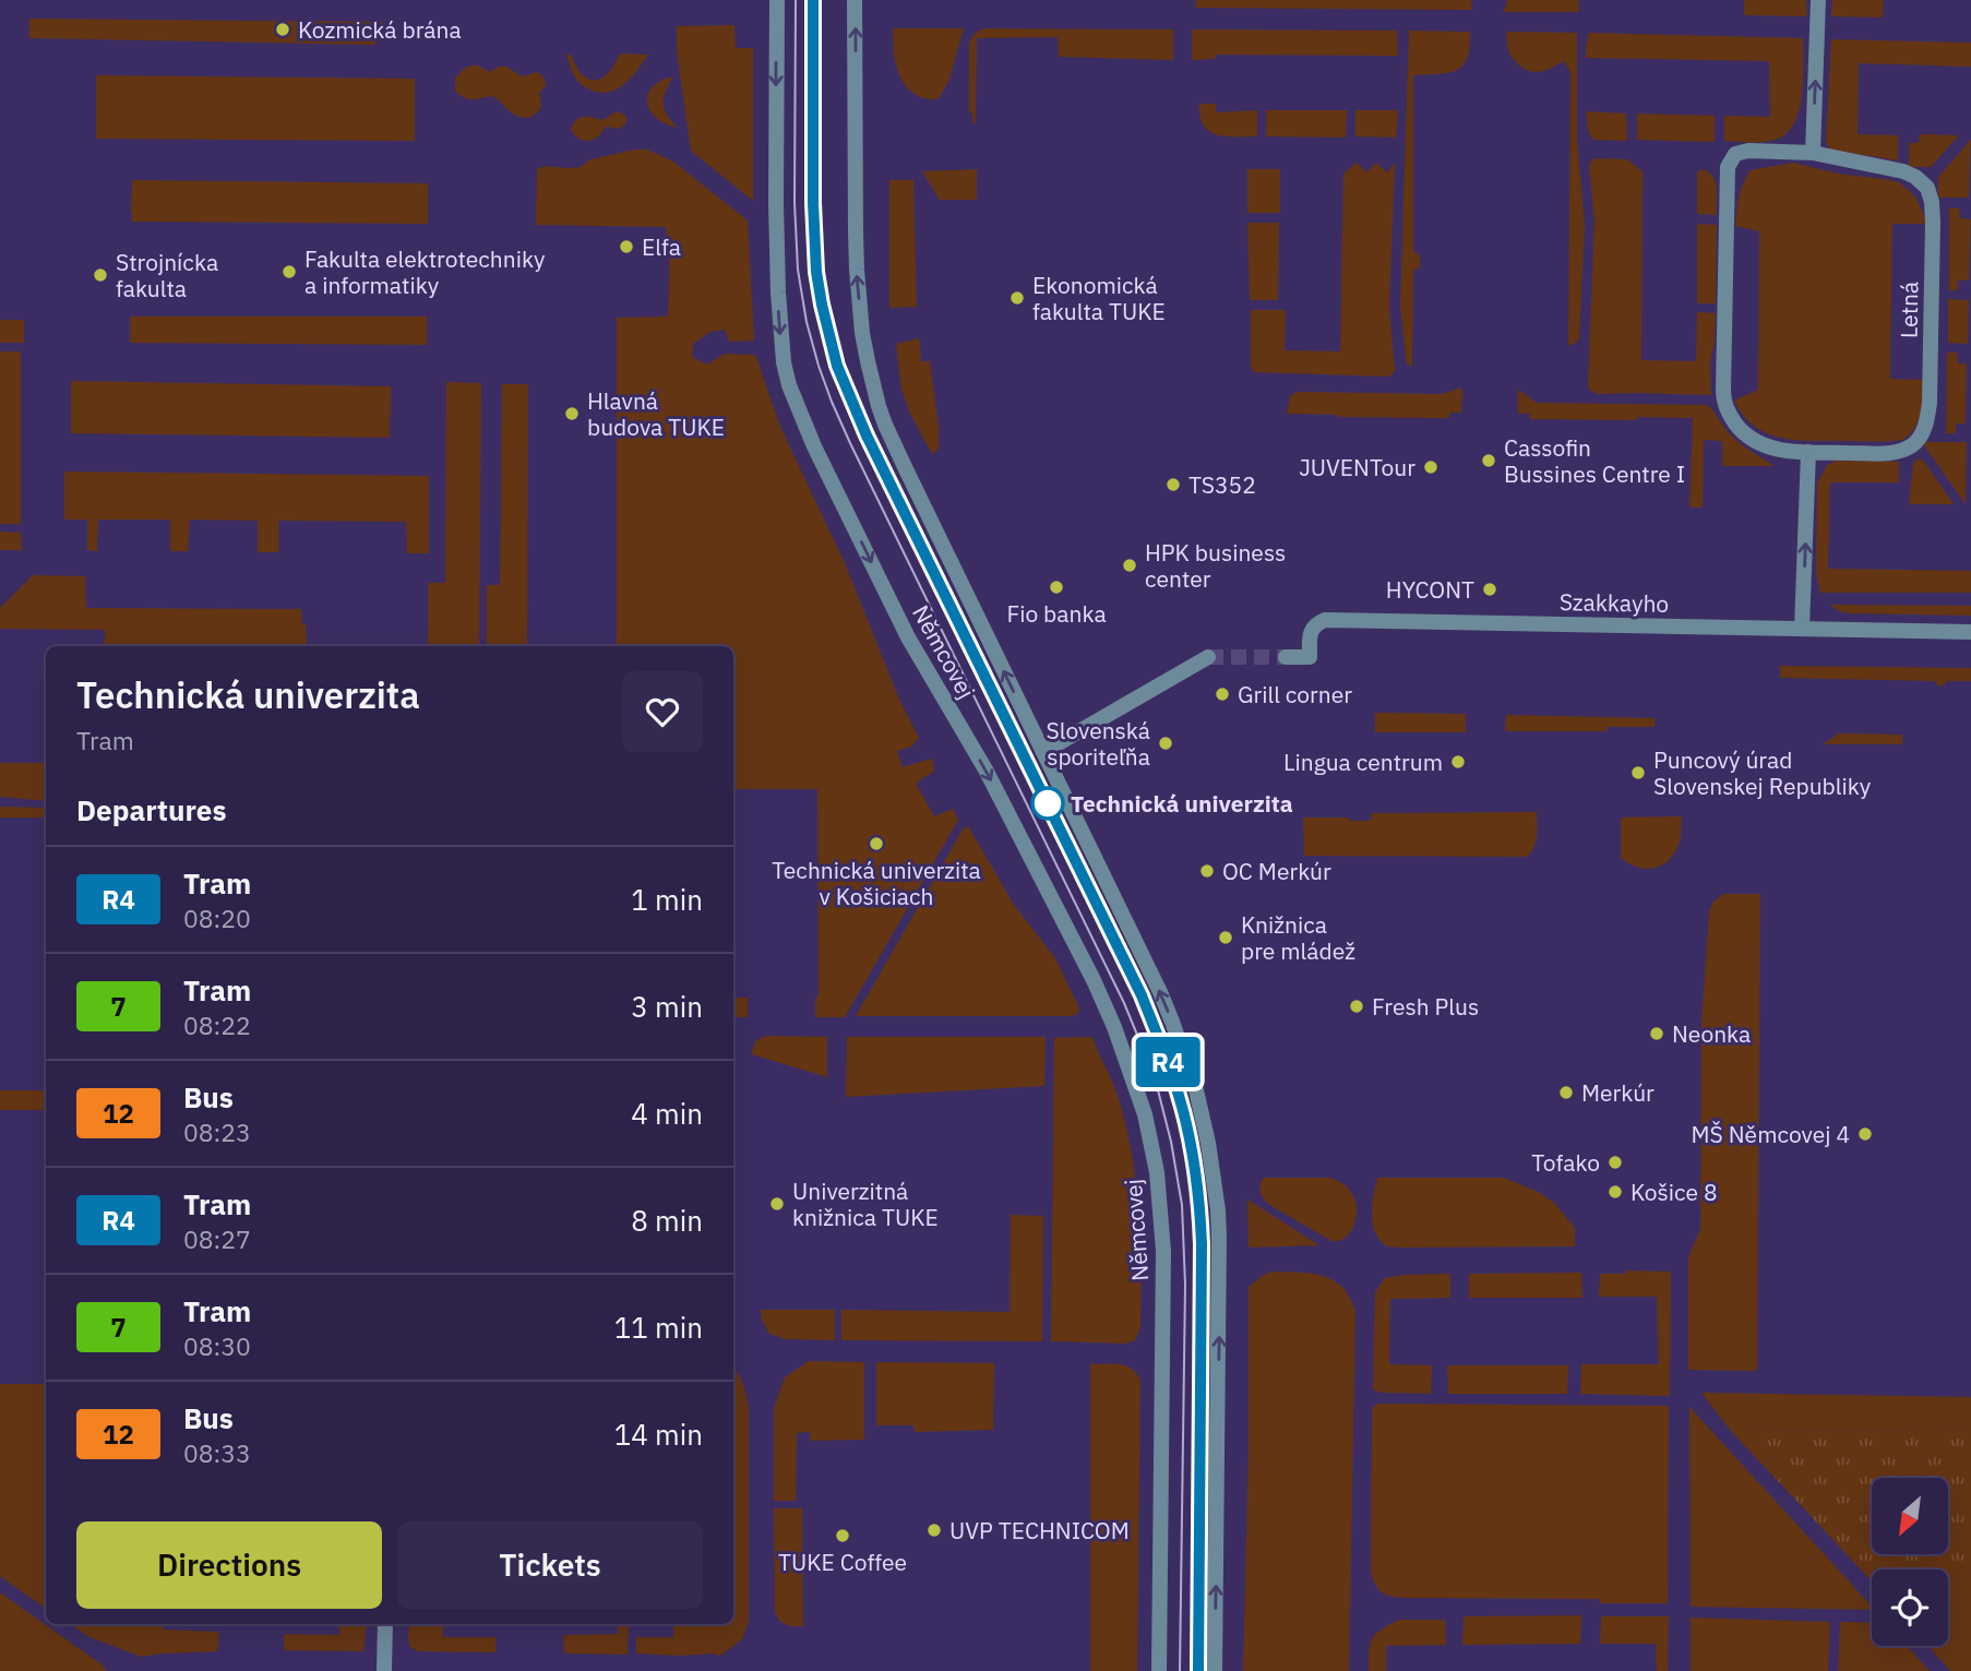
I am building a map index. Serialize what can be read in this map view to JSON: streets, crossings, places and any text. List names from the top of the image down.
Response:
{
  "streets": {
    "street": ["Letná", "Szakkayho", "Němcovej"]
  },
  "places": [
    "Kozmická brána",
    "Elfa",
    "Fakulta elektrotechniky a informatiky",
    "Strojnícka fakulta",
    "Ekonomická fakulta TUKE",
    "Hlavná budova TUKE",
    "Cassofin Bussines Centre I",
    "JUVENTour",
    "TS352",
    "HPK business center",
    "Fio banka",
    "HYCONT",
    "Grill corner",
    "Slovenská sporiteľňa",
    "Lingua centrum",
    "Puncový úrad Slovenskej Republiky",
    "Technická univerzita",
    "Technická univerzita v Košiciach",
    "OC Merkúr",
    "Knižnica pre mládež",
    "Fresh Plus",
    "Neonka",
    "Merkúr",
    "MŠ Němcovej 4",
    "Tofako",
    "Košice 8",
    "Univerzitná knižnica TUKE",
    "UVP TECHNICOM",
    "TUKE Coffee"
  ],
  "lines": ["tram line R4"],
  "north": "bottom left",
  "page": {
    "on_map": "R4",
    "heading": [
      ["Technická univerzita", "Tram"],
      "Departures"
    ],
    "list": [
      {
        "mark": "R4",
        "name": "Tram",
        "note": "08:20",
        "value": "1 min"
      },
      {
        "mark": "7",
        "name": "Tram",
        "note": "08:22",
        "value": "3 min"
      },
      {
        "mark": "12",
        "name": "Bus",
        "note": "08:23",
        "value": "4 min"
      },
      {
        "mark": "R4",
        "name": "Tram",
        "note": "08:27",
        "value": "8 min"
      },
      {
        "mark": "7",
        "name": "Tram",
        "note": "08:30",
        "value": "11 min"
      },
      {
        "mark": "12",
        "name": "Bus",
        "note": "08:33",
        "value": "14 min"
      }
    ],
    "buttons": ["Directions", "Tickets"]
  }
}
